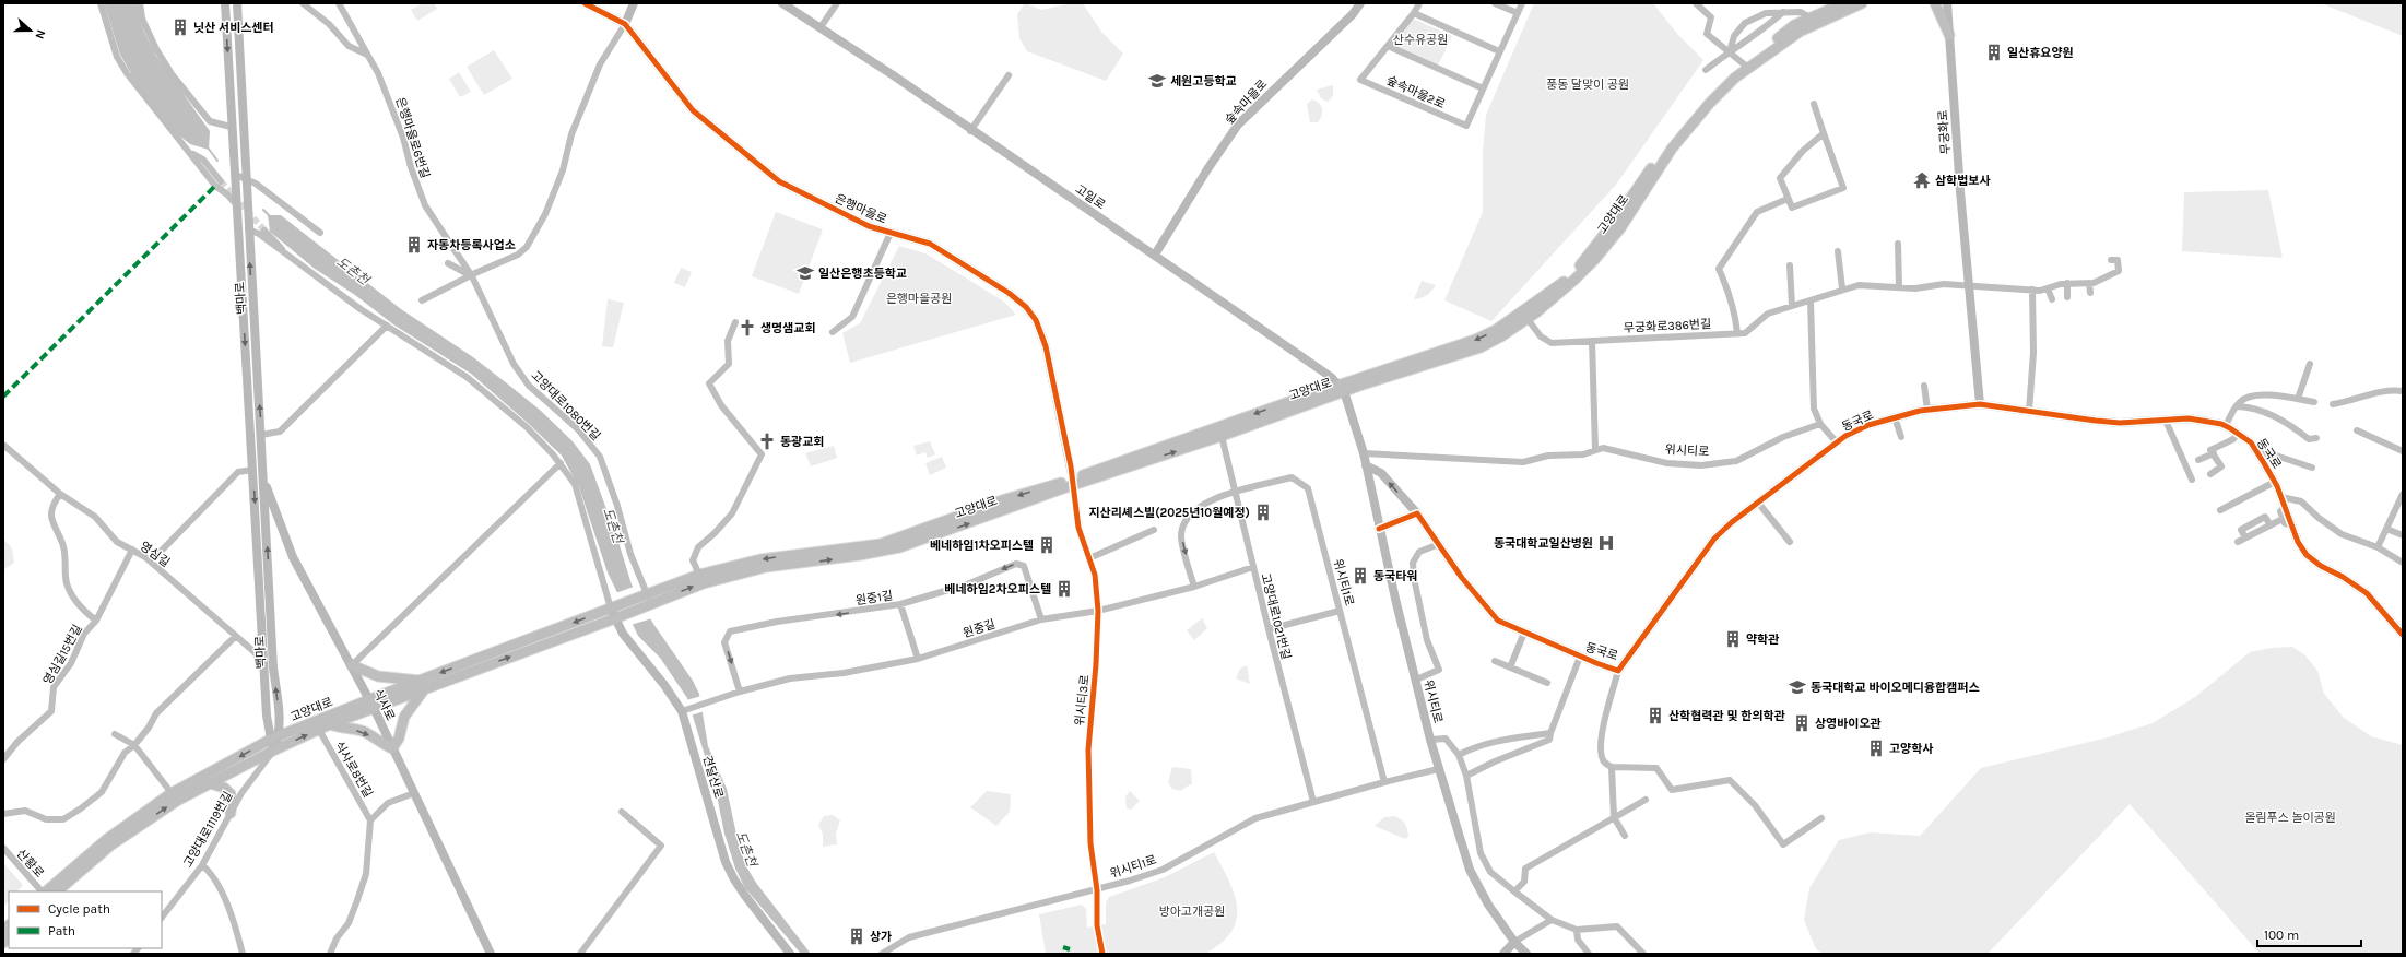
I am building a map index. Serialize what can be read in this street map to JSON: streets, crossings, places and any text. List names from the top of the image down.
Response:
{
  "streets": {
    "main road": [
      "숲속마을로",
      "무궁화로",
      "고일로",
      "은행마을로",
      "고양대로",
      "백마로",
      "동국로",
      "위시티로",
      "식사로",
      "견달산로"
    ],
    "street": [
      "숲속마을2로",
      "은행마을로6번길",
      "무궁화로386번길",
      "고양대로1080번길",
      "영심길",
      "위시티1로",
      "원중1길",
      "고양대로1021번길",
      "원중길",
      "영심길15번길",
      "위시티3로",
      "식사로8번길",
      "고양대로1119번길",
      "산황로"
    ]
  },
  "crossings": [
    ["숲속마을로", "고일로"],
    ["무궁화로", "무궁화로386번길"],
    ["무궁화로", "동국로"],
    ["은행마을로6번길", "고양대로1080번길"],
    ["고일로", "고양대로"],
    ["고일로", "위시티로"],
    ["은행마을로", "고양대로"],
    ["은행마을로", "위시티3로"],
    ["고양대로", "백마로"],
    ["고양대로", "무궁화로386번길"],
    ["고양대로", "고양대로1080번길"],
    ["고양대로", "위시티로"],
    ["고양대로", "고양대로1021번길"],
    ["고양대로", "위시티3로"],
    ["고양대로", "식사로"],
    ["고양대로", "식사로8번길"],
    ["고양대로", "견달산로"],
    ["고양대로", "고양대로1119번길"],
    ["백마로", "영심길"],
    ["백마로", "식사로"],
    ["백마로", "고양대로1119번길"],
    ["동국로", "위시티로"],
    ["위시티로", "위시티1로"],
    ["영심길", "영심길15번길"],
    ["위시티1로", "고양대로1021번길"],
    ["위시티1로", "원중길"],
    ["위시티1로", "위시티3로"],
    ["원중1길", "원중길"],
    ["고양대로1021번길", "원중길"],
    ["원중길", "위시티3로"],
    ["원중길", "견달산로"],
    ["식사로", "식사로8번길"]
  ],
  "water": ["도촌천"],
  "parks": [
    "산수유공원",
    "풍동 달맞이 공원",
    "은행마을공원",
    "올림푸스 놀이공원",
    "방아고개공원"
  ],
  "places": {
    "building": [
      "닛산 서비스센터",
      "일산휴요양원",
      "자동차등록사업소",
      "지산리셰스빌(2025년10월예정)",
      "베네하임1차오피스텔",
      "동국타워",
      "베네하임2차오피스텔",
      "약학관",
      "산학협력관 및 한의학관",
      "상영바이오관",
      "고양학사",
      "상가"
    ],
    "school or university": ["세원고등학교", "일산은행초등학교", "동국대학교 바이오메디융합캠퍼스"],
    "temple": ["삼학법보사"],
    "church": ["생명샘교회", "동광교회"],
    "hospital": ["동국대학교일산병원"]
  },
  "legend": ["Cycle path", "Path"],
  "scale_bar": "100 m",
  "north": "right"
}
